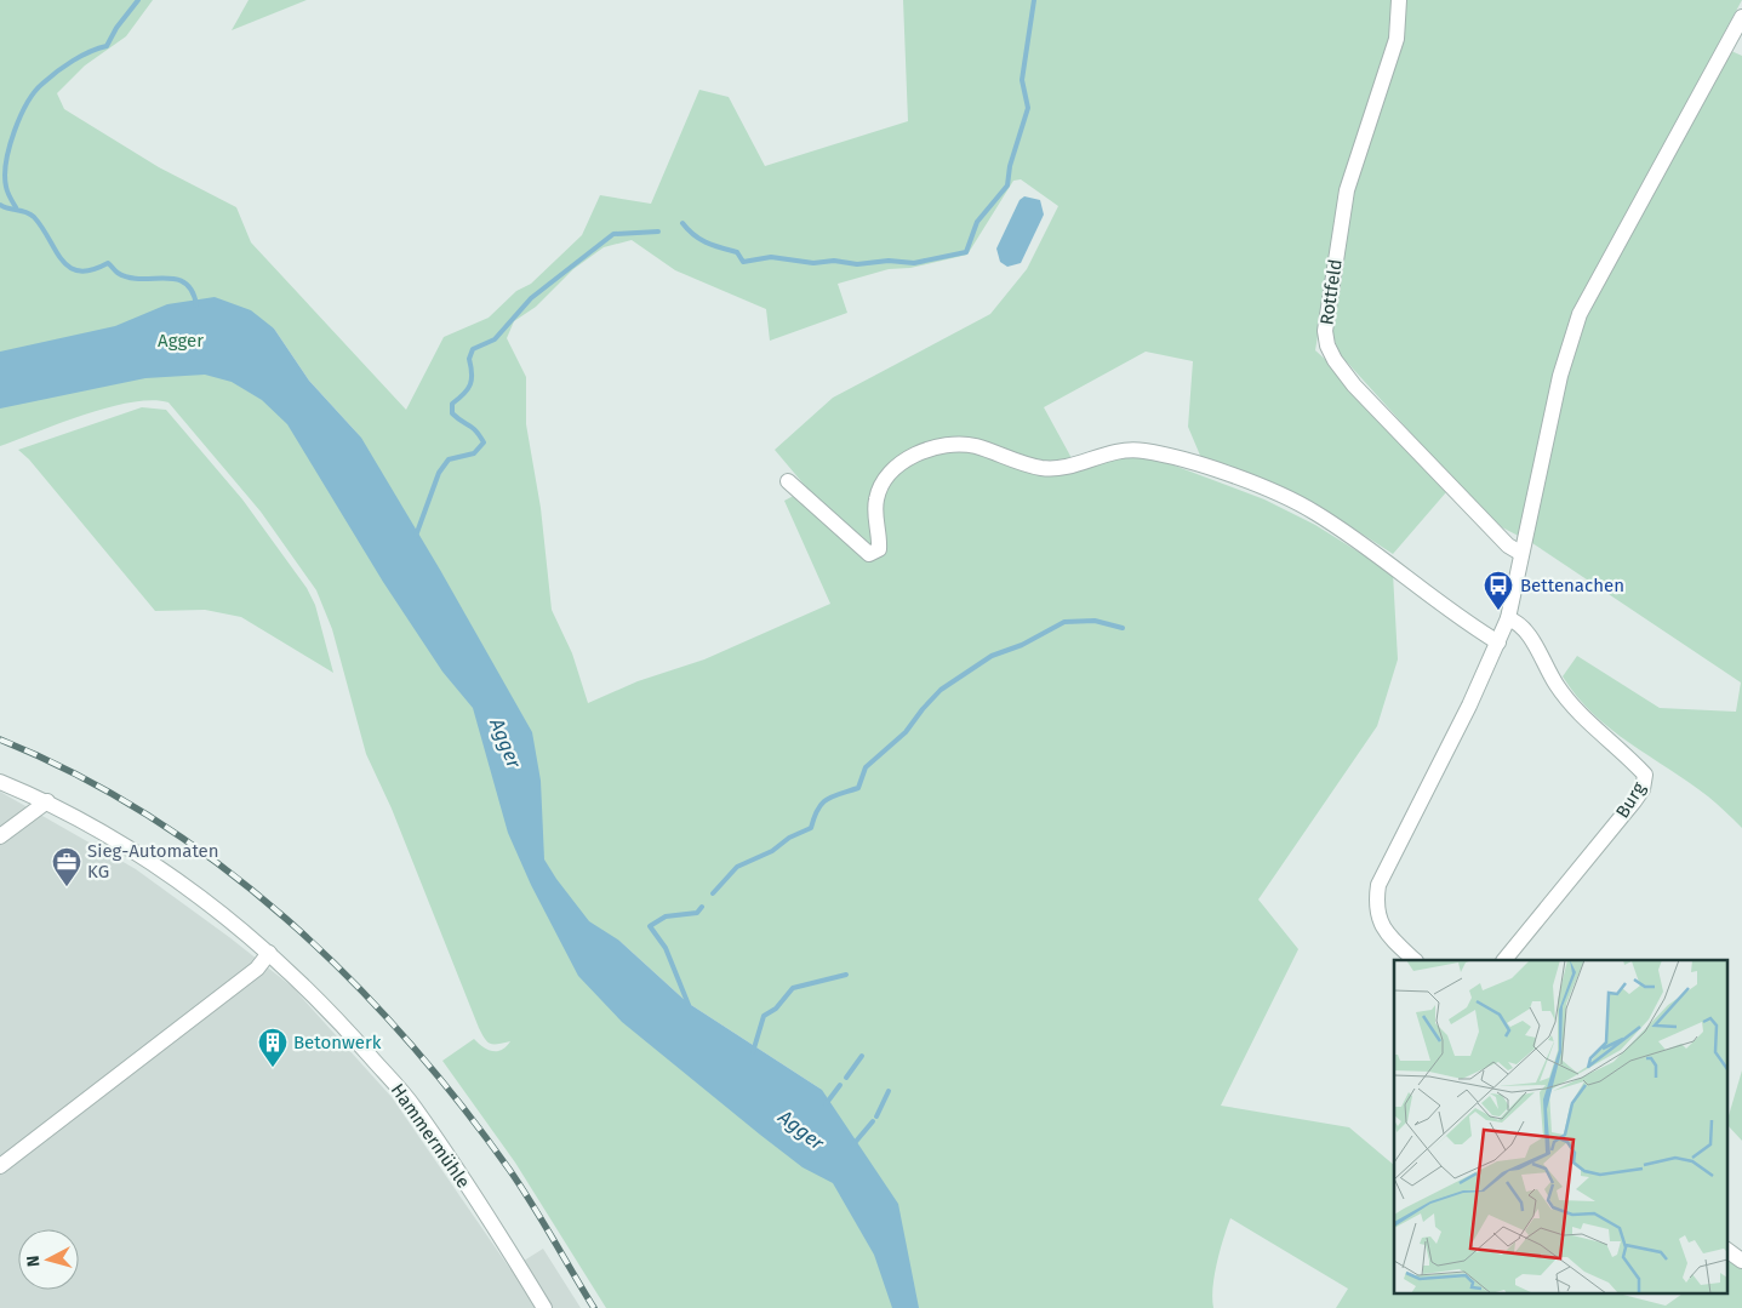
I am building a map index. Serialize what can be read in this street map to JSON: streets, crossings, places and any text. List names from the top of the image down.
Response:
{
  "streets": {
    "street": ["Rottfeld", "Burg", "Hammermühle"]
  },
  "water": ["Agger"],
  "parks": ["Agger"],
  "places": {
    "bus stop": ["Bettenachen"],
    "office": ["Sieg-Automaten KG"],
    "building": ["Betonwerk"]
  },
  "north": "left"
}
